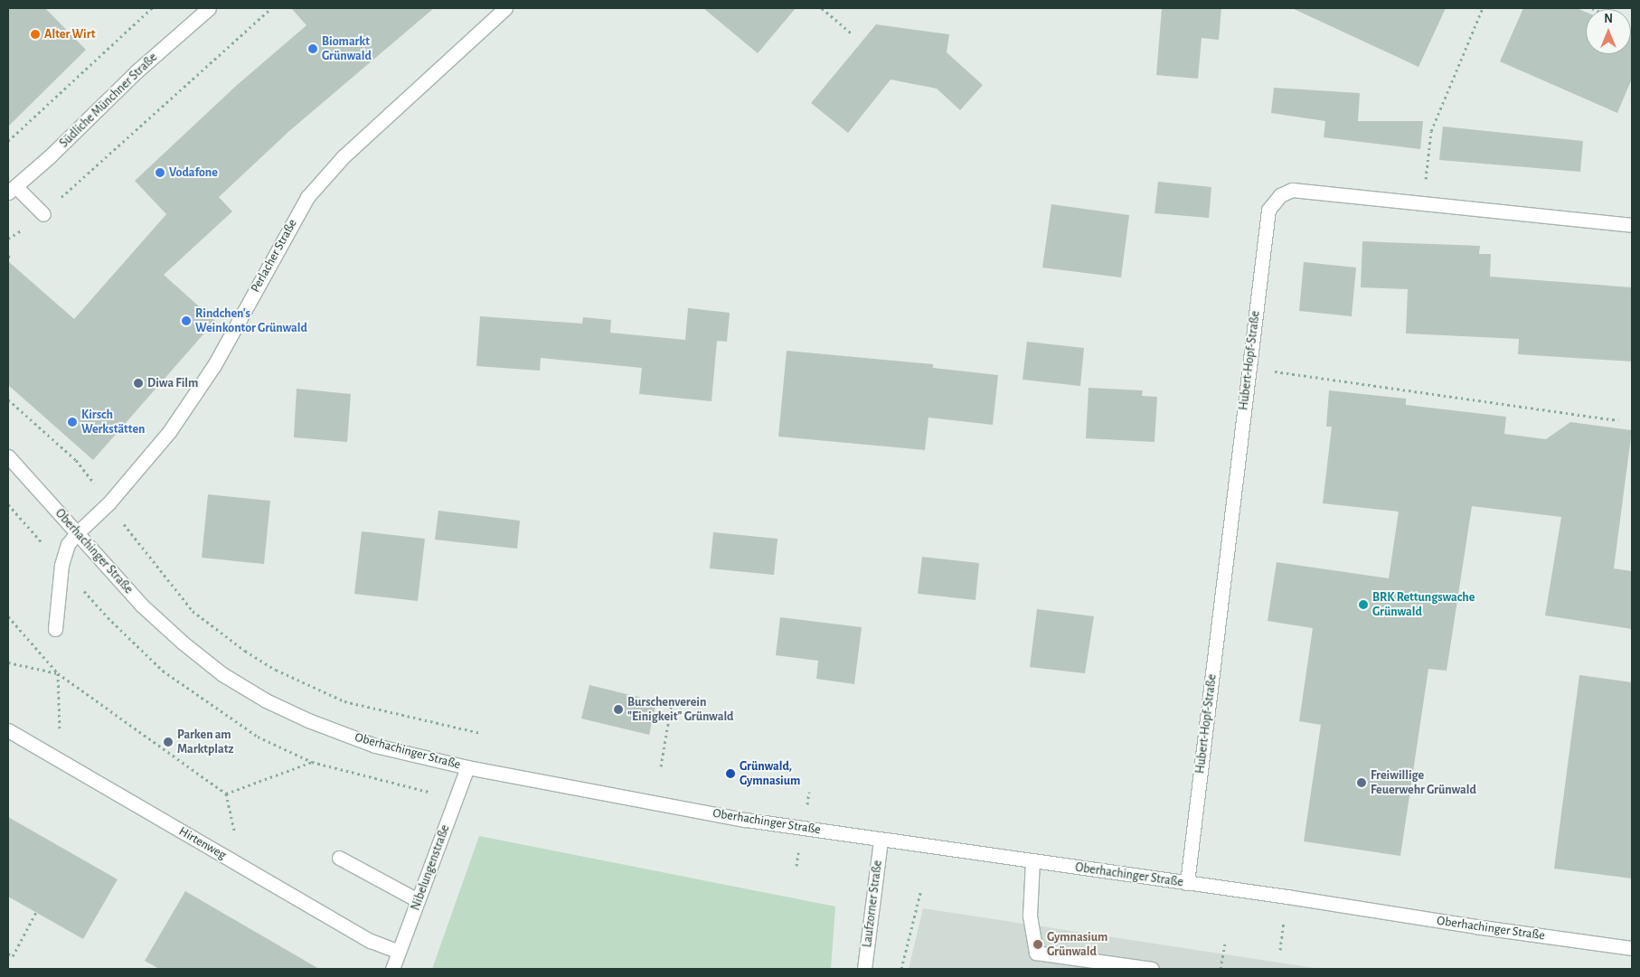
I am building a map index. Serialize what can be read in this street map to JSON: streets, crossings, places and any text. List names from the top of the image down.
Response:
{
  "streets": {
    "street": [
      "Südliche Münchner Straße",
      "Perlacher Straße",
      "Hubert-Hopf-Straße",
      "Oberhachinger Straße",
      "Hirtenweg",
      "Nibelungenstraße",
      "Laufzorner Straße"
    ]
  },
  "crossings": [
    ["Perlacher Straße", "Oberhachinger Straße"],
    ["Hubert-Hopf-Straße", "Oberhachinger Straße"],
    ["Oberhachinger Straße", "Nibelungenstraße"],
    ["Oberhachinger Straße", "Laufzorner Straße"],
    ["Hirtenweg", "Nibelungenstraße"]
  ],
  "places": [
    "Alter Wirt",
    "Biomarkt Grünwald",
    "Vodafone",
    "Rindchen's Weinkontor Grünwald",
    "Diwa Film",
    "Kirsch Werkstätten",
    "BRK Rettungswache Grünwald",
    "Burschenverein \"Einigkeit\" Grünwald",
    "Parken am Marktplatz",
    "Grünwald, Gymnasium",
    "Freiwillige Feuerwehr Grünwald",
    "Gymnasium Grünwald"
  ],
  "north": "top"
}
